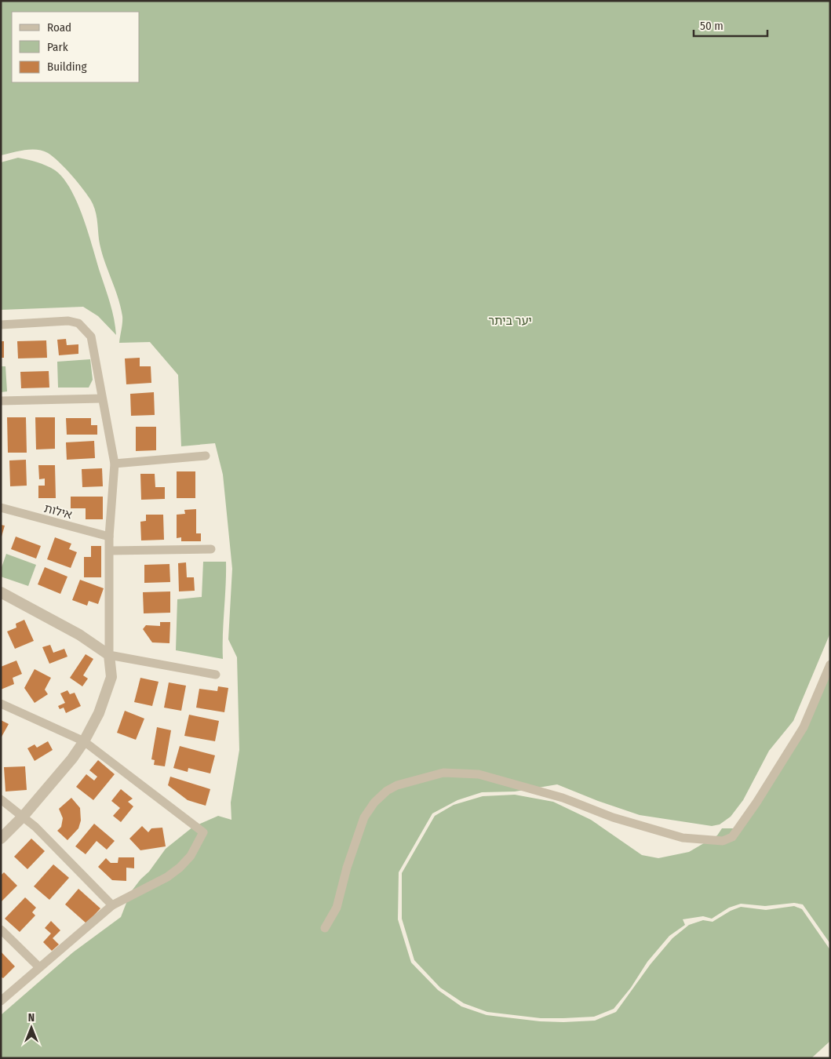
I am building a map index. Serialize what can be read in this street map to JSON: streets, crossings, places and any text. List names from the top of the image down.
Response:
{
  "streets": {
    "street": ["אילות"]
  },
  "parks": ["יער ביתר"],
  "legend": ["Road", "Park", "Building"],
  "scale_bar": "50 m",
  "north": "top"
}
